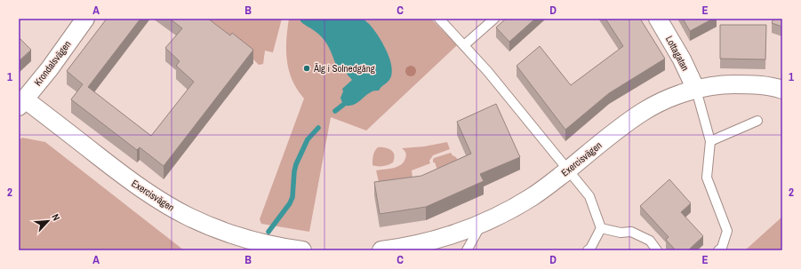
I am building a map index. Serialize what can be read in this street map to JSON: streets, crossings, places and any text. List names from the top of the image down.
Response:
{
  "streets": {
    "street": ["Lottagatan", "Krondalsvägen", "Exercisvägen"]
  },
  "crossings": [
    ["Lottagatan", "Exercisvägen"],
    ["Krondalsvägen", "Exercisvägen"]
  ],
  "places": ["Älg i Solnedgång"],
  "north": "top right",
  "grid": {
    "columns": [
      "A",
      "B",
      "C",
      "D",
      "E"
    ],
    "rows": ["1", "2"]
  }
}
